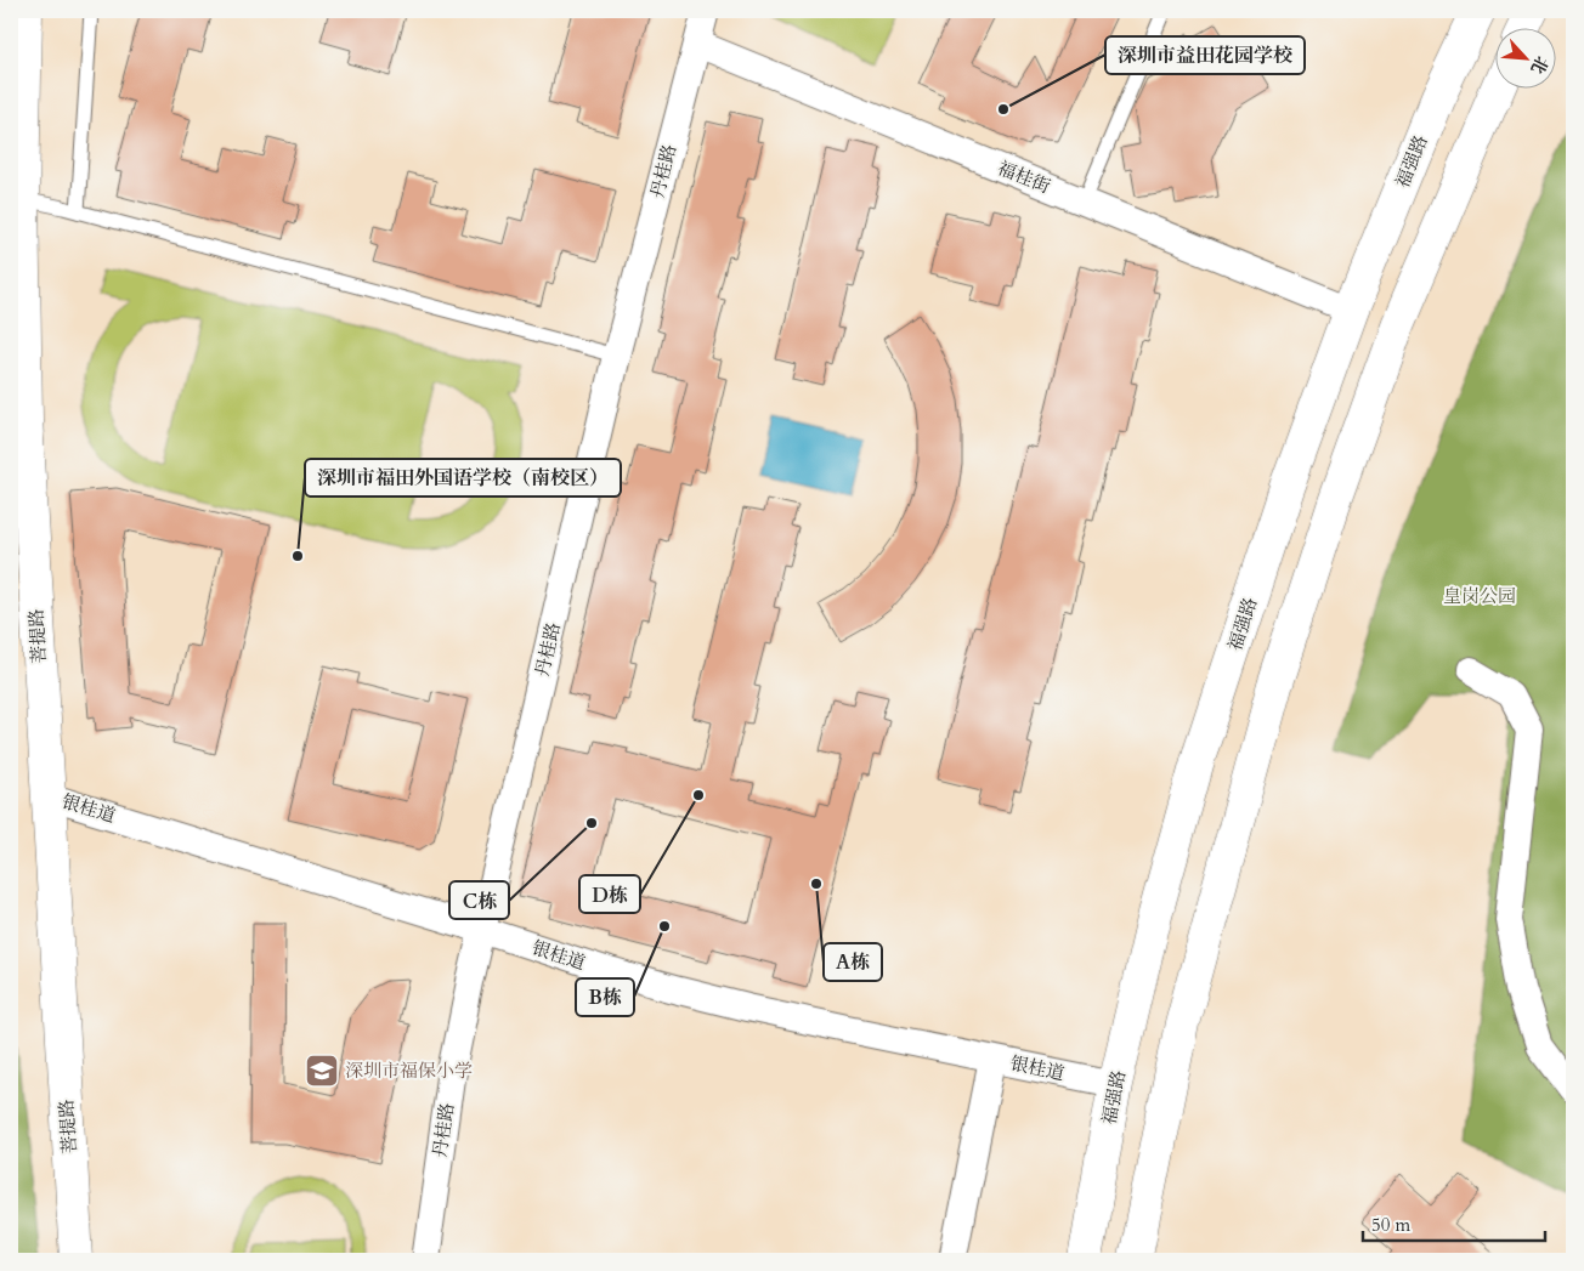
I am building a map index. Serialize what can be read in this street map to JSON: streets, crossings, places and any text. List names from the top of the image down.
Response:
{
  "streets": {
    "main road": ["福强路", "菩提路"],
    "street": ["丹桂路", "福桂街", "银桂道"]
  },
  "crossings": [
    ["福强路", "福桂街"],
    ["福强路", "银桂道"],
    ["丹桂路", "福桂街"],
    ["丹桂路", "银桂道"],
    ["菩提路", "银桂道"]
  ],
  "parks": ["皇岗公园"],
  "places": {
    "other": [
      "深圳市益田花园学校",
      "深圳市福田外国语学校（南校区）",
      "D栋",
      "C栋",
      "A栋",
      "B栋"
    ],
    "school or university": ["深圳市福保小学"]
  },
  "scale_bar": "50 m",
  "north": "bottom right"
}
